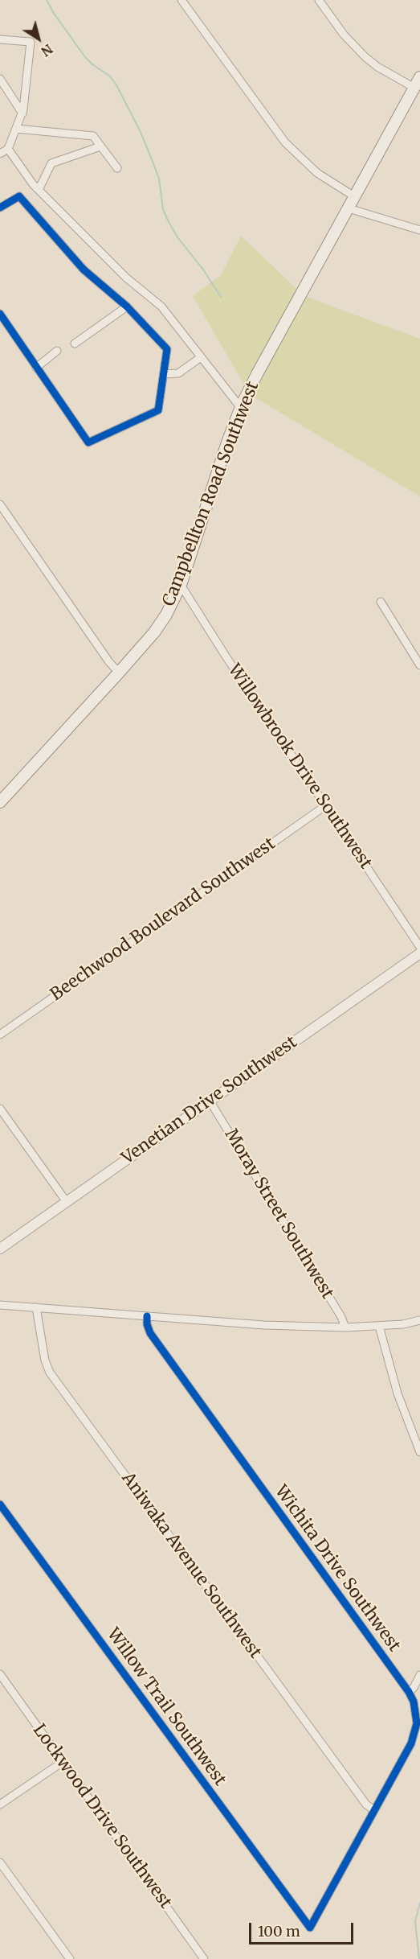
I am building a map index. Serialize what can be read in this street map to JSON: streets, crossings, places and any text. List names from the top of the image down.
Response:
{
  "streets": {
    "main road": ["Campbellton Road Southwest"],
    "street": [
      "Willowbrook Drive Southwest",
      "Beechwood Boulevard Southwest",
      "Venetian Drive Southwest",
      "Moray Street Southwest",
      "Aniwaka Avenue Southwest",
      "Wichita Drive Southwest",
      "Willow Trail Southwest",
      "Lockwood Drive Southwest"
    ]
  },
  "crossings": [
    ["Campbellton Road Southwest", "Willowbrook Drive Southwest"],
    ["Willowbrook Drive Southwest", "Beechwood Boulevard Southwest"],
    ["Venetian Drive Southwest", "Moray Street Southwest"],
    ["Aniwaka Avenue Southwest", "Wichita Drive Southwest"],
    ["Wichita Drive Southwest", "Willow Trail Southwest"]
  ],
  "scale_bar": "100 m",
  "north": "bottom right"
}
